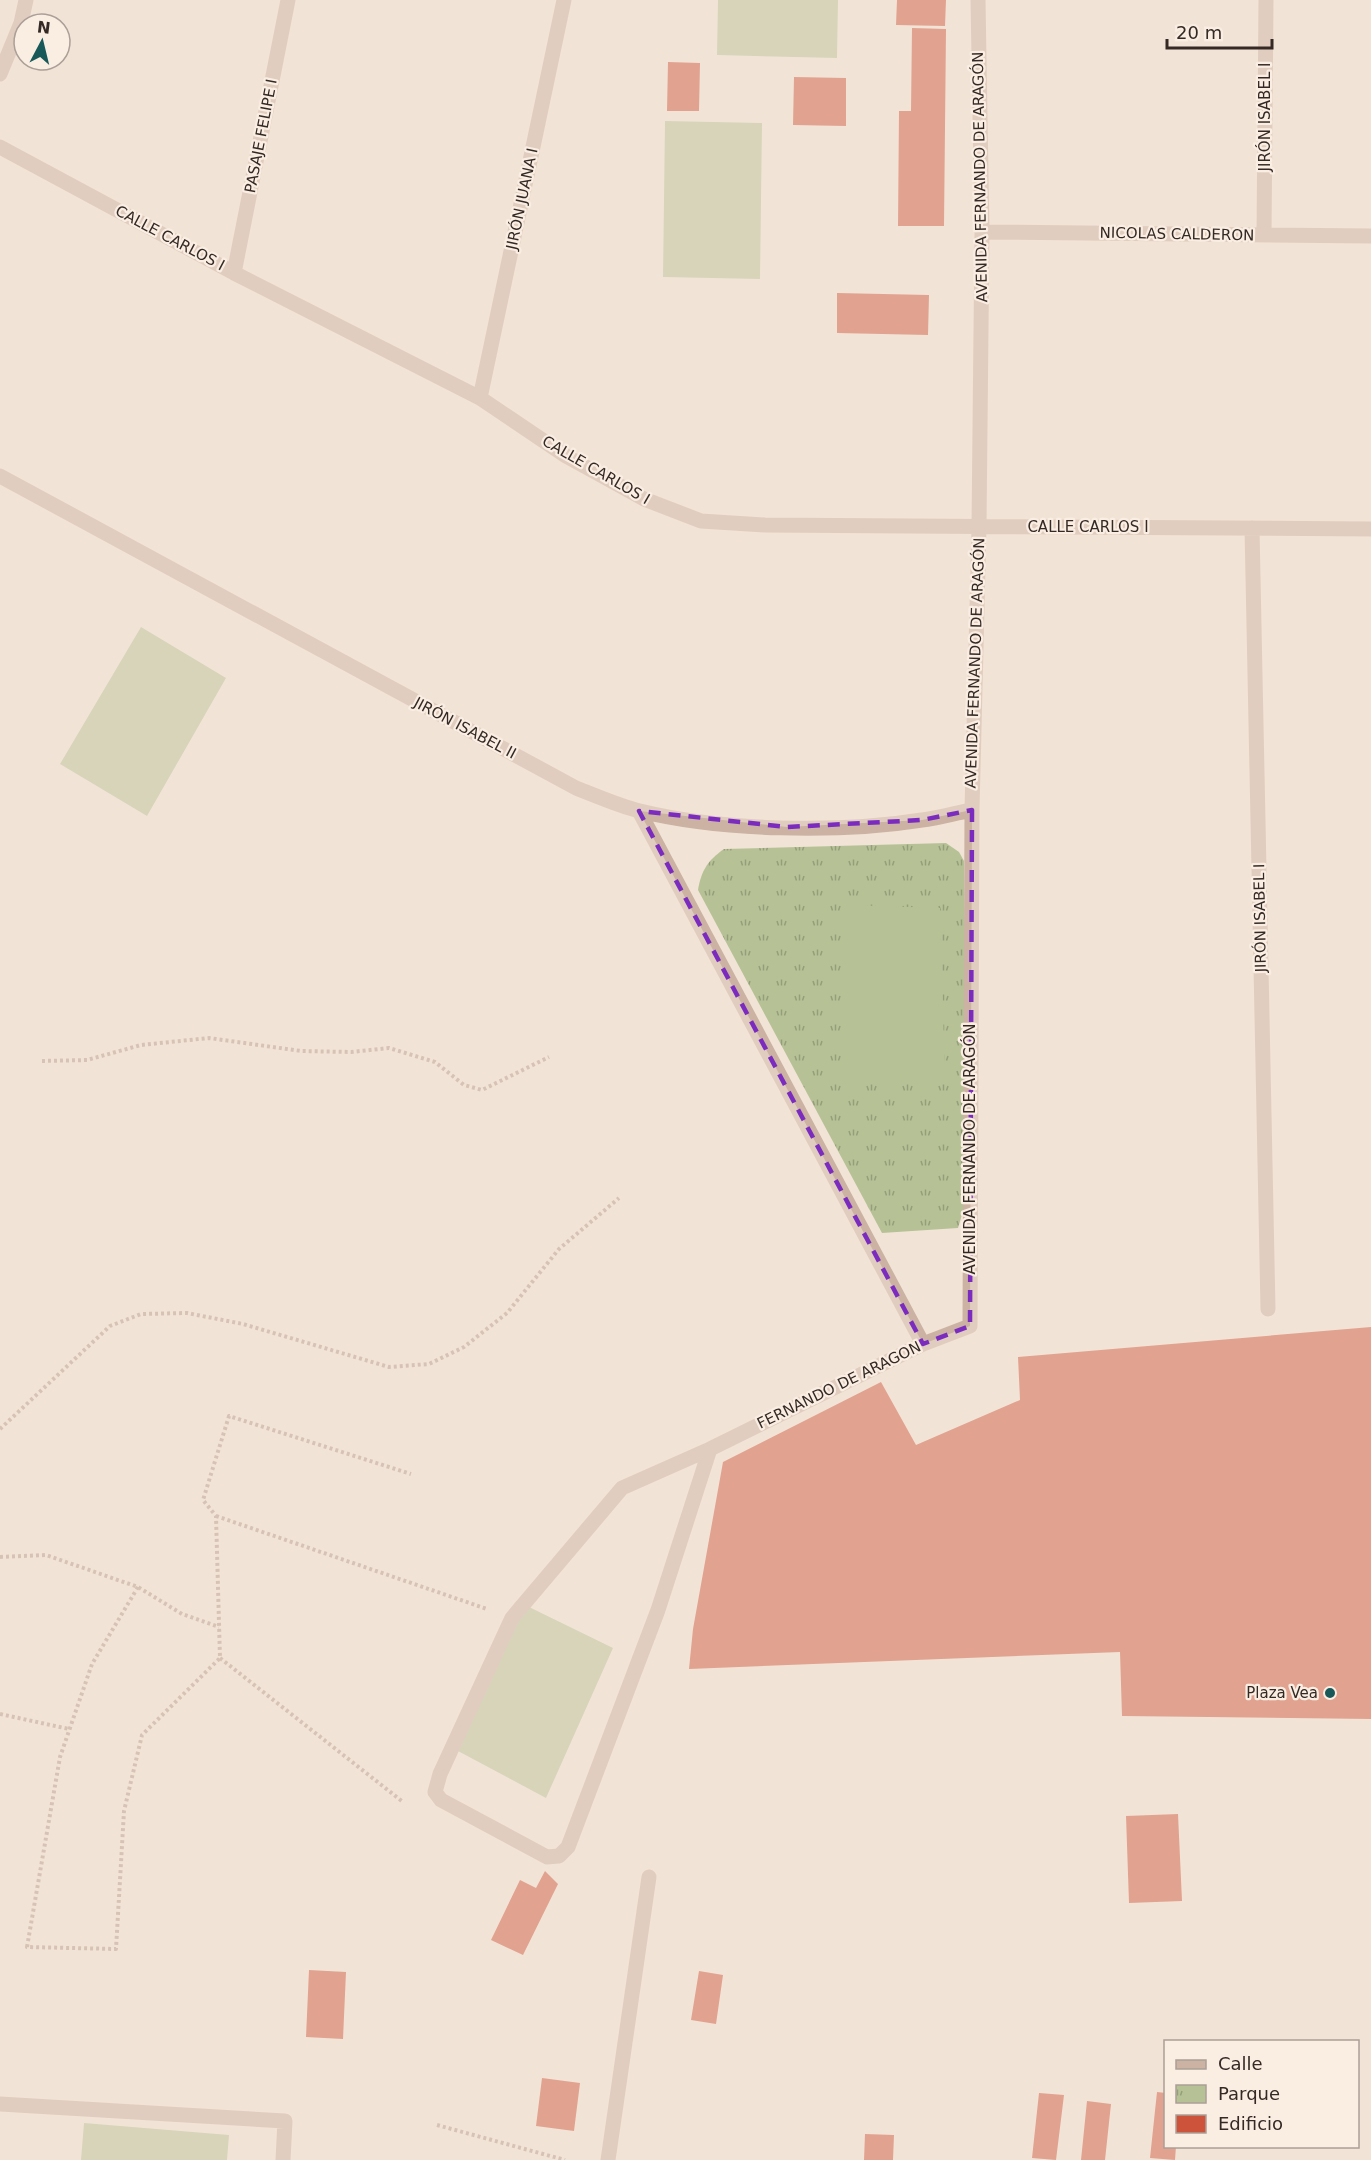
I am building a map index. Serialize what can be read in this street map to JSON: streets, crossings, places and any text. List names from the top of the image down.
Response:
{
  "streets": {
    "street": [
      "JIRÓN ISABEL I",
      "PASAJE FELIPE I",
      "AVENIDA FERNANDO DE ARAGÓN",
      "JIRÓN JUANA I",
      "NICOLAS CALDERON",
      "CALLE CARLOS I",
      "JIRÓN ISABEL II",
      "FERNANDO DE ARAGON"
    ]
  },
  "crossings": [
    ["JIRÓN ISABEL I", "NICOLAS CALDERON"],
    ["JIRÓN ISABEL I", "CALLE CARLOS I"],
    ["PASAJE FELIPE I", "CALLE CARLOS I"],
    ["AVENIDA FERNANDO DE ARAGÓN", "NICOLAS CALDERON"],
    ["AVENIDA FERNANDO DE ARAGÓN", "CALLE CARLOS I"],
    ["AVENIDA FERNANDO DE ARAGÓN", "JIRÓN ISABEL II"],
    ["AVENIDA FERNANDO DE ARAGÓN", "FERNANDO DE ARAGON"],
    ["JIRÓN JUANA I", "CALLE CARLOS I"]
  ],
  "places": ["Plaza Vea"],
  "legend": ["Calle", "Parque", "Edificio"],
  "scale_bar": "20 m",
  "north": "top"
}
